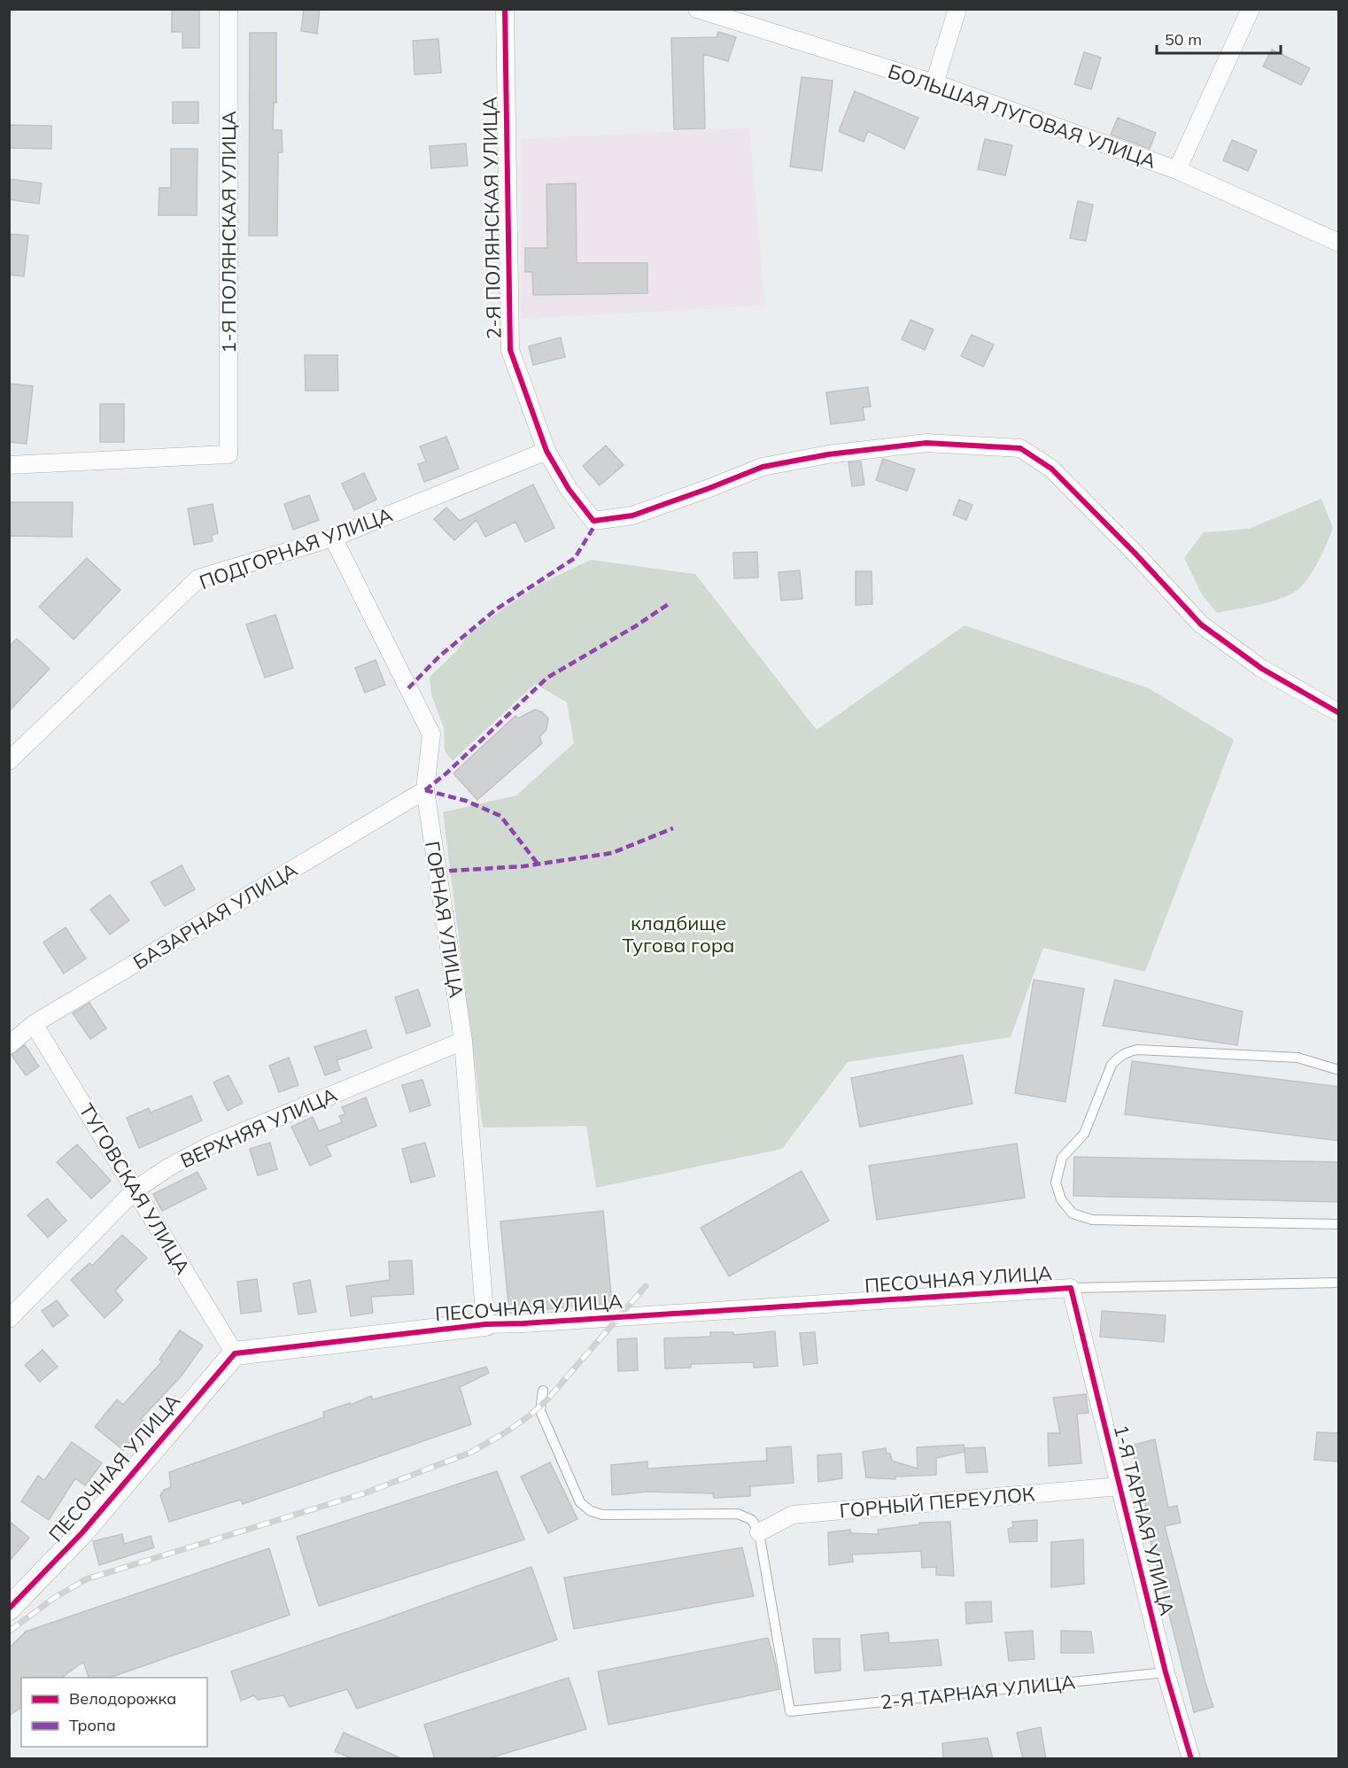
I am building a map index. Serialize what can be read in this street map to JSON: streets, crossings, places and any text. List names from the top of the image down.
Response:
{
  "streets": {
    "street": [
      "БОЛЬШАЯ ЛУГОВАЯ УЛИЦА",
      "2-Я ПОЛЯНСКАЯ УЛИЦА",
      "1-Я ПОЛЯНСКАЯ УЛИЦА",
      "ПОДГОРНАЯ УЛИЦА",
      "БАЗАРНАЯ УЛИЦА",
      "ГОРНАЯ УЛИЦА",
      "ВЕРХНЯЯ УЛИЦА",
      "ТУГОВСКАЯ УЛИЦА",
      "ПЕСОЧНАЯ УЛИЦА",
      "ГОРНЫЙ ПЕРЕУЛОК",
      "1-Я ТАРНАЯ УЛИЦА"
    ],
    "lane": ["2-Я ТАРНАЯ УЛИЦА"]
  },
  "crossings": [
    ["2-Я ПОЛЯНСКАЯ УЛИЦА", "ПОДГОРНАЯ УЛИЦА"],
    ["ПОДГОРНАЯ УЛИЦА", "ГОРНАЯ УЛИЦА"],
    ["БАЗАРНАЯ УЛИЦА", "ГОРНАЯ УЛИЦА"],
    ["БАЗАРНАЯ УЛИЦА", "ТУГОВСКАЯ УЛИЦА"],
    ["ГОРНАЯ УЛИЦА", "ВЕРХНЯЯ УЛИЦА"],
    ["ГОРНАЯ УЛИЦА", "ПЕСОЧНАЯ УЛИЦА"],
    ["ВЕРХНЯЯ УЛИЦА", "ТУГОВСКАЯ УЛИЦА"],
    ["ТУГОВСКАЯ УЛИЦА", "ПЕСОЧНАЯ УЛИЦА"],
    ["ПЕСОЧНАЯ УЛИЦА", "1-Я ТАРНАЯ УЛИЦА"],
    ["ГОРНЫЙ ПЕРЕУЛОК", "1-Я ТАРНАЯ УЛИЦА"],
    ["ГОРНЫЙ ПЕРЕУЛОК", "2-Я ТАРНАЯ УЛИЦА"],
    ["1-Я ТАРНАЯ УЛИЦА", "2-Я ТАРНАЯ УЛИЦА"]
  ],
  "parks": ["кладбище Тугова гора"],
  "legend": ["Велодорожка", "Тропа"],
  "scale_bar": "50 m"
}
